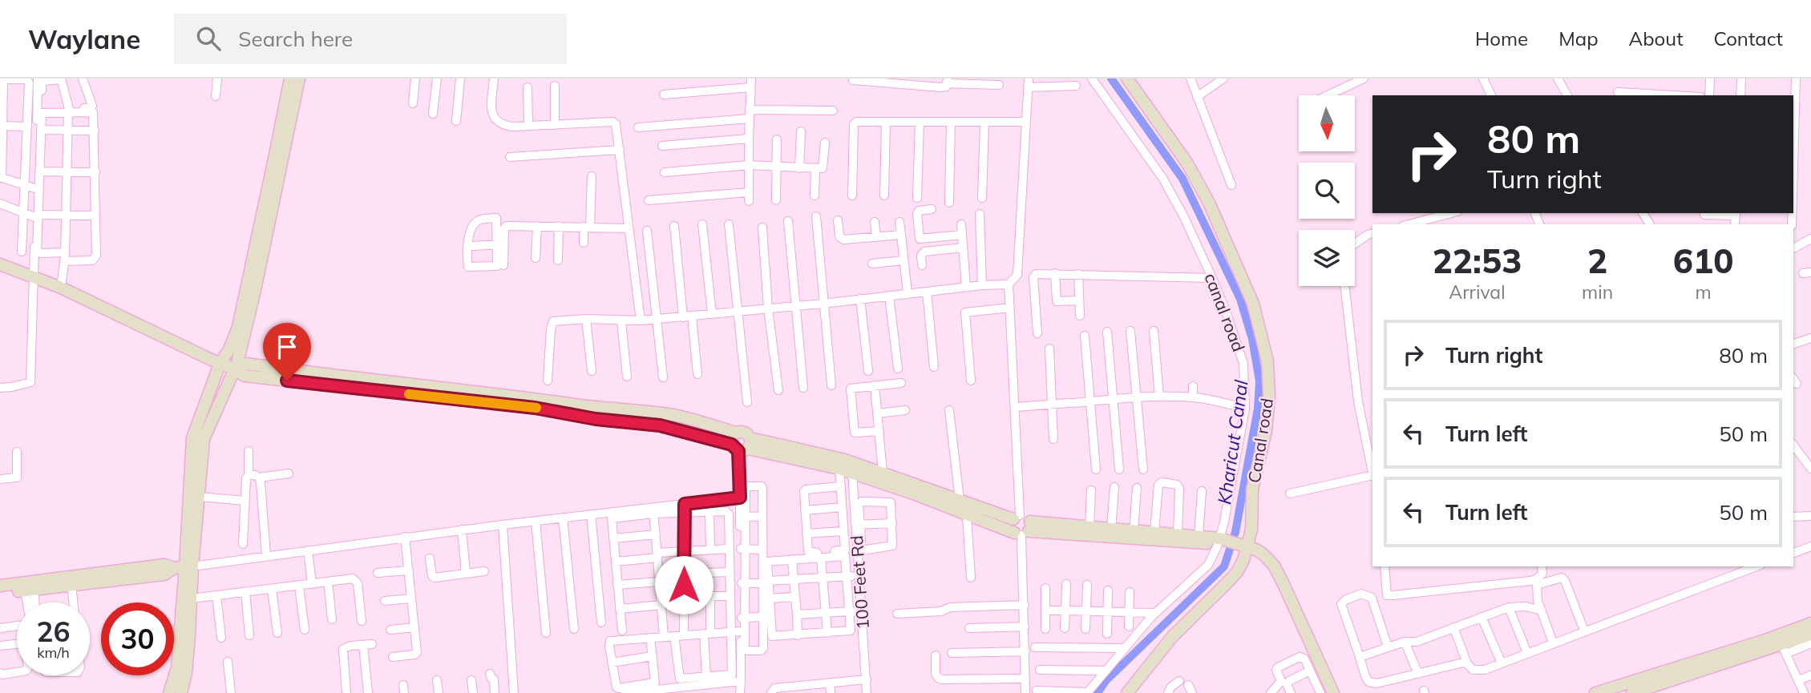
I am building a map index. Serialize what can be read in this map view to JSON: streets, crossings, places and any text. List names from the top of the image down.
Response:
{
  "streets": {
    "street": ["canal road", "Canal road", "100 Feet Rd"]
  },
  "water": ["Kharicut Canal"],
  "north": "bottom",
  "page": {
    "header": "Waylane",
    "search": "Search here",
    "nav": [
      "Home",
      "Map",
      "About",
      "Contact"
    ],
    "turn": ["80 m", "Turn right"],
    "eta": [
      "22:53",
      "Arrival",
      "2",
      "min",
      "610",
      "m"
    ],
    "list": [
      {
        "name": "Turn right",
        "value": "80 m"
      },
      {
        "name": "Turn left",
        "value": "50 m"
      },
      {
        "name": "Turn left",
        "value": "50 m"
      }
    ],
    "speed": "26 km/h",
    "limit": "30"
  }
}
